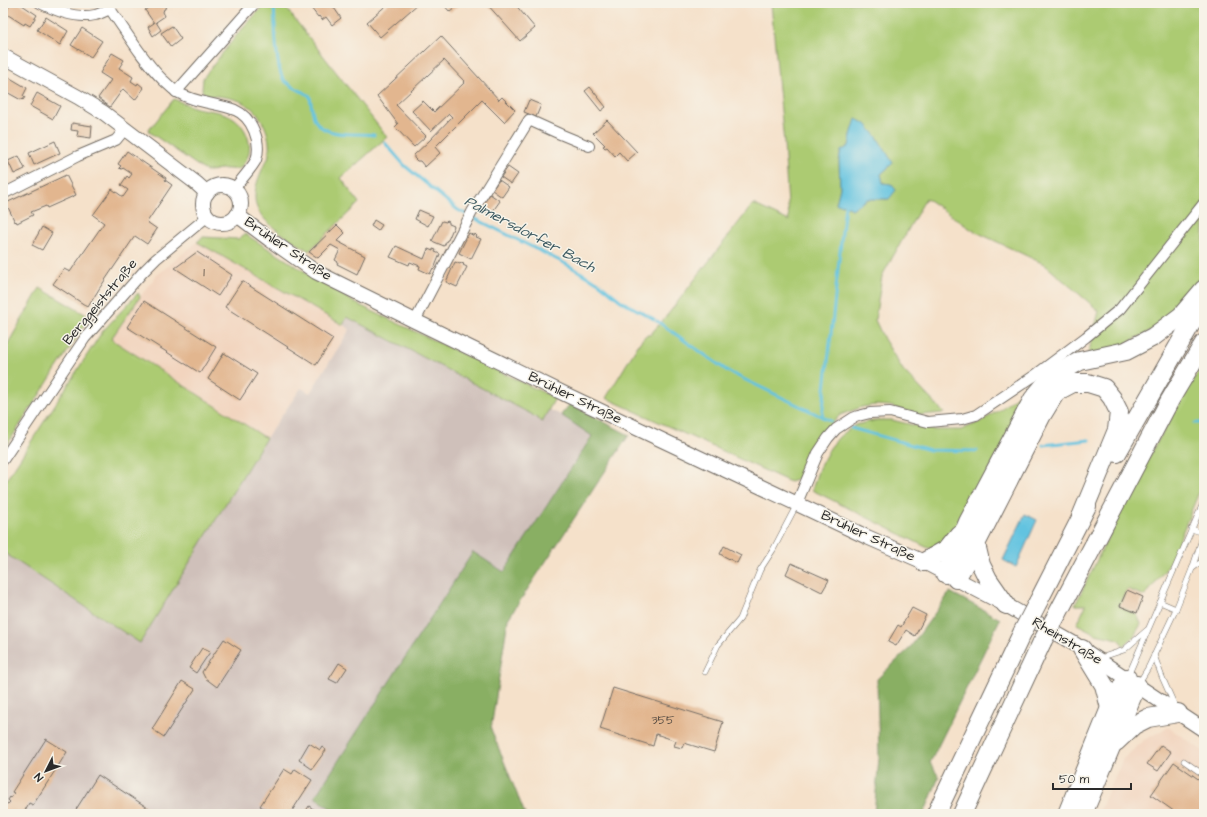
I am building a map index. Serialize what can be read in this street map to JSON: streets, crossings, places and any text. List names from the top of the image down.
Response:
{
  "streets": {
    "main road": ["Brühler Straße", "Rheinstraße"],
    "street": ["Berggeiststraße"]
  },
  "crossings": [
    ["Brühler Straße", "Berggeiststraße"],
    ["Brühler Straße", "Rheinstraße"]
  ],
  "water": ["Palmersdorfer Bach"],
  "house_numbers": ["1", "355"],
  "scale_bar": "50 m",
  "north": "bottom left"
}
